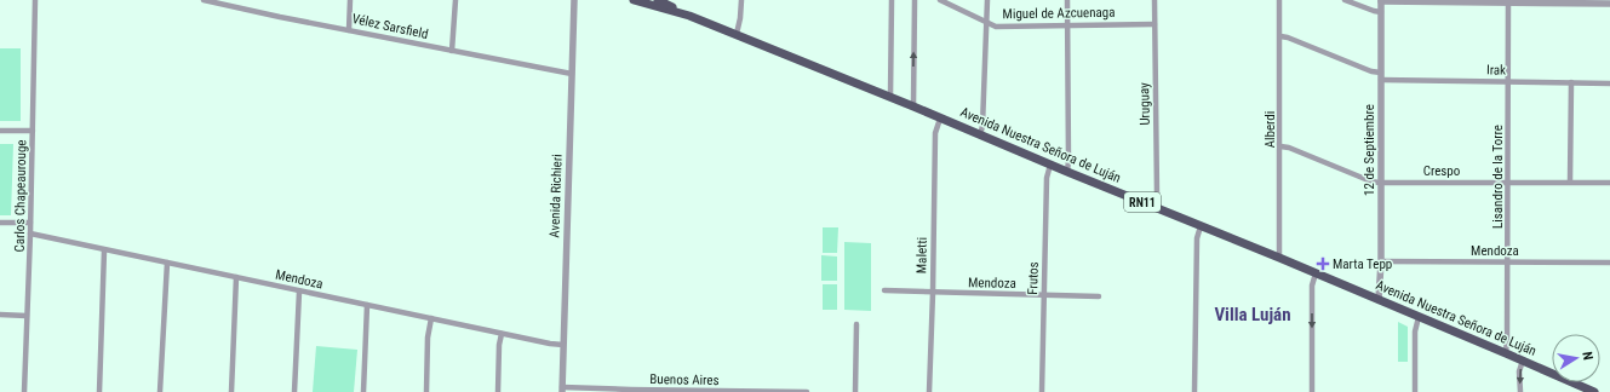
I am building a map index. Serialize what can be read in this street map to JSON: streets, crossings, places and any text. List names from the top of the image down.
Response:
{
  "streets": {
    "main road": ["Avenida Nuestra Señora de Luján", "RN11"],
    "street": [
      "Miguel de Azcuenaga",
      "Vélez Sarsfield",
      "Irak",
      "Uruguay",
      "Alberdi",
      "12 de Septiembre",
      "Crespo",
      "Lisandro de la Torre",
      "Carlos Chapeaurouge",
      "Avenida Richieri",
      "Mendoza",
      "Maletti",
      "Frutos",
      "Buenos Aires"
    ]
  },
  "crossings": [
    ["Miguel de Azcuenaga", "Uruguay"],
    ["Vélez Sarsfield", "Avenida Richieri"],
    ["Irak", "12 de Septiembre"],
    ["Irak", "Lisandro de la Torre"],
    ["Uruguay", "Avenida Nuestra Señora de Luján"],
    ["Alberdi", "Avenida Nuestra Señora de Luján"],
    ["Alberdi", "Crespo"],
    ["Avenida Nuestra Señora de Luján", "12 de Septiembre"],
    ["Avenida Nuestra Señora de Luján", "Lisandro de la Torre"],
    ["Avenida Nuestra Señora de Luján", "RN11"],
    ["Avenida Nuestra Señora de Luján", "Maletti"],
    ["Avenida Nuestra Señora de Luján", "Frutos"],
    ["12 de Septiembre", "Crespo"],
    ["12 de Septiembre", "Mendoza"],
    ["Crespo", "Lisandro de la Torre"],
    ["Lisandro de la Torre", "Mendoza"],
    ["Carlos Chapeaurouge", "Mendoza"],
    ["Avenida Richieri", "Mendoza"],
    ["Avenida Richieri", "Buenos Aires"],
    ["Mendoza", "Maletti"],
    ["Mendoza", "Frutos"]
  ],
  "districts": ["Villa Luján"],
  "places": {
    "health": ["Marta Tepp"]
  },
  "north": "right"
}
